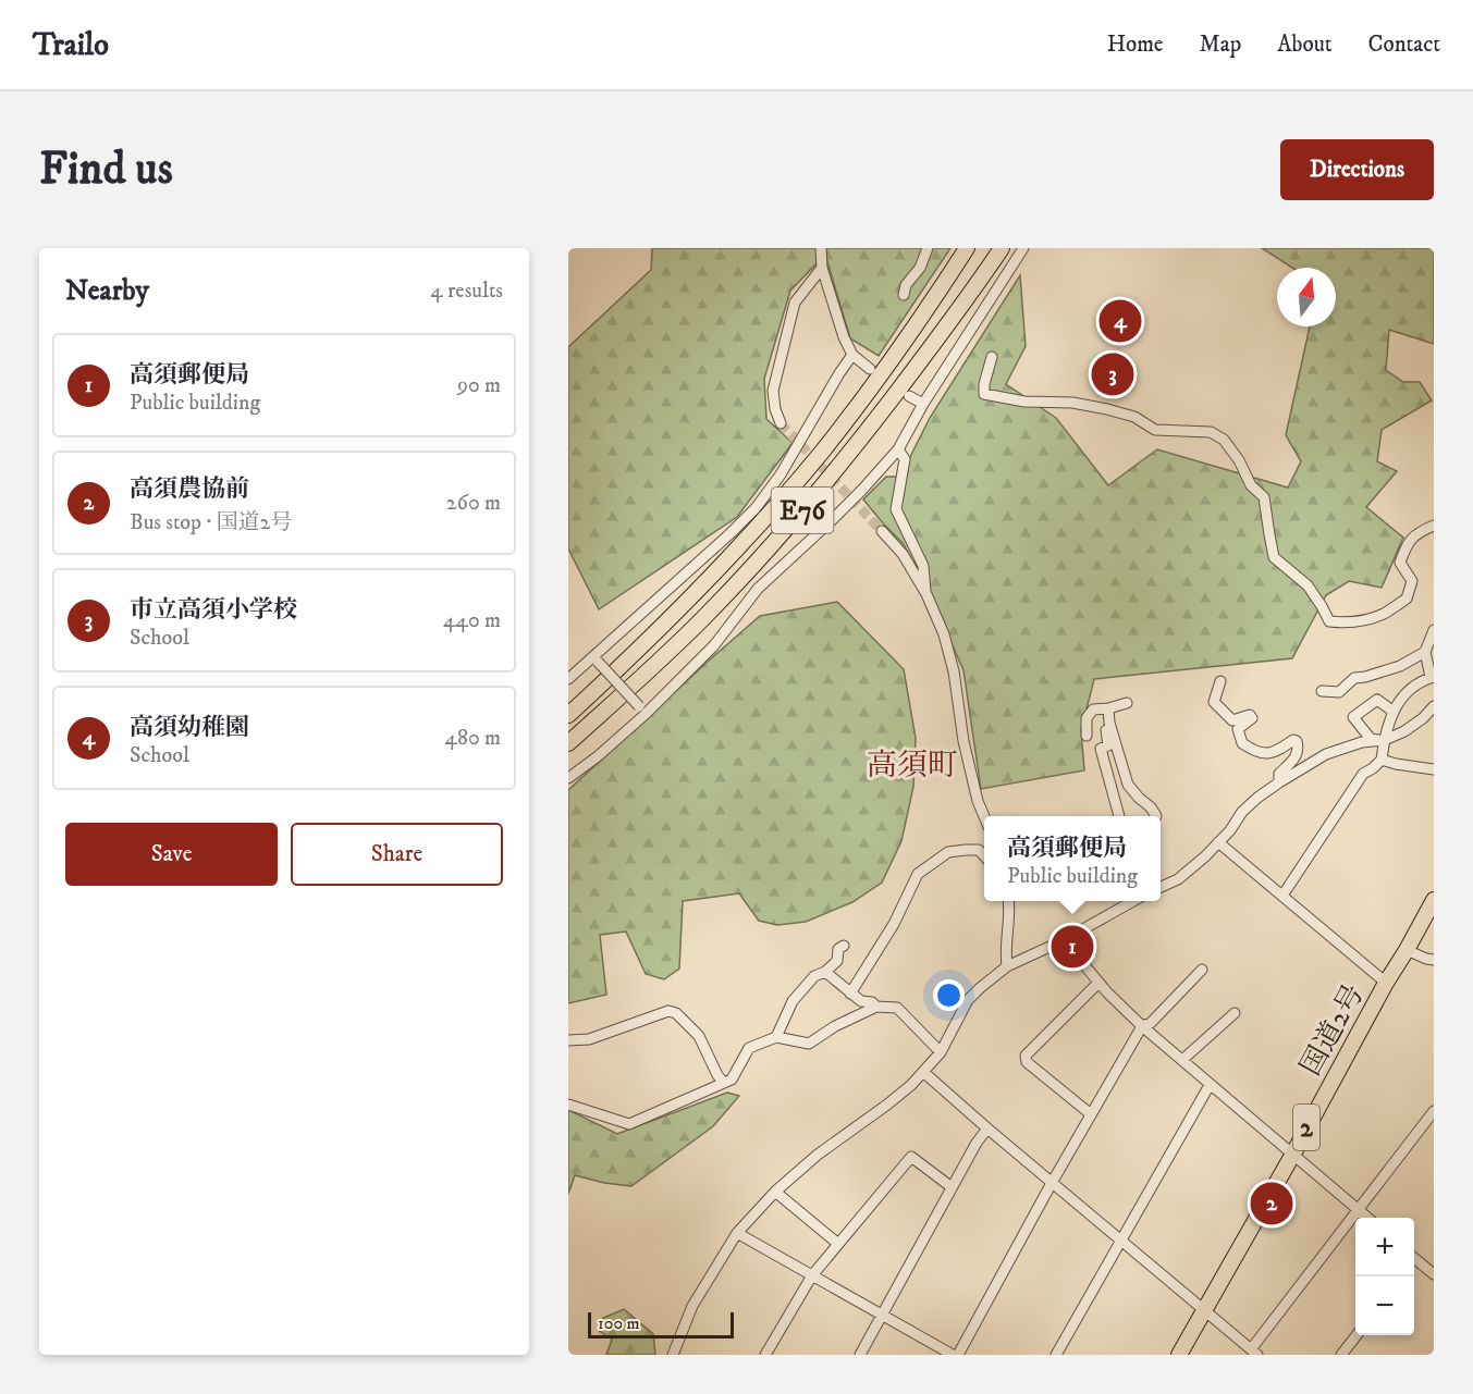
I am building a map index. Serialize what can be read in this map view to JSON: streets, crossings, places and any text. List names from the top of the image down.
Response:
{
  "streets": {
    "highway": ["E76", "国道2号", "2"]
  },
  "districts": ["高須町"],
  "scale_bar": "100 m",
  "north": "top",
  "page": {
    "header": "Trailo",
    "nav": [
      "Home",
      "Map",
      "About",
      "Contact"
    ],
    "buttons": [
      "Directions",
      ["Save", "Share"]
    ],
    "title": "Find us",
    "heading": ["Nearby", "4 results"],
    "pins": [
      "4",
      "3",
      "1",
      "2"
    ],
    "list": [
      {
        "mark": "1",
        "name": "高須郵便局",
        "note": "Public building",
        "value": "90 m"
      },
      {
        "mark": "2",
        "name": "高須農協前",
        "note": "Bus stop · 国道2号",
        "value": "260 m"
      },
      {
        "mark": "3",
        "name": "市立高須小学校",
        "note": "School",
        "value": "440 m"
      },
      {
        "mark": "4",
        "name": "高須幼稚園",
        "note": "School",
        "value": "480 m"
      }
    ],
    "popup": ["高須郵便局", "Public building"],
    "map_buttons": ["+", "−"],
    "scale": "100 m"
  }
}
